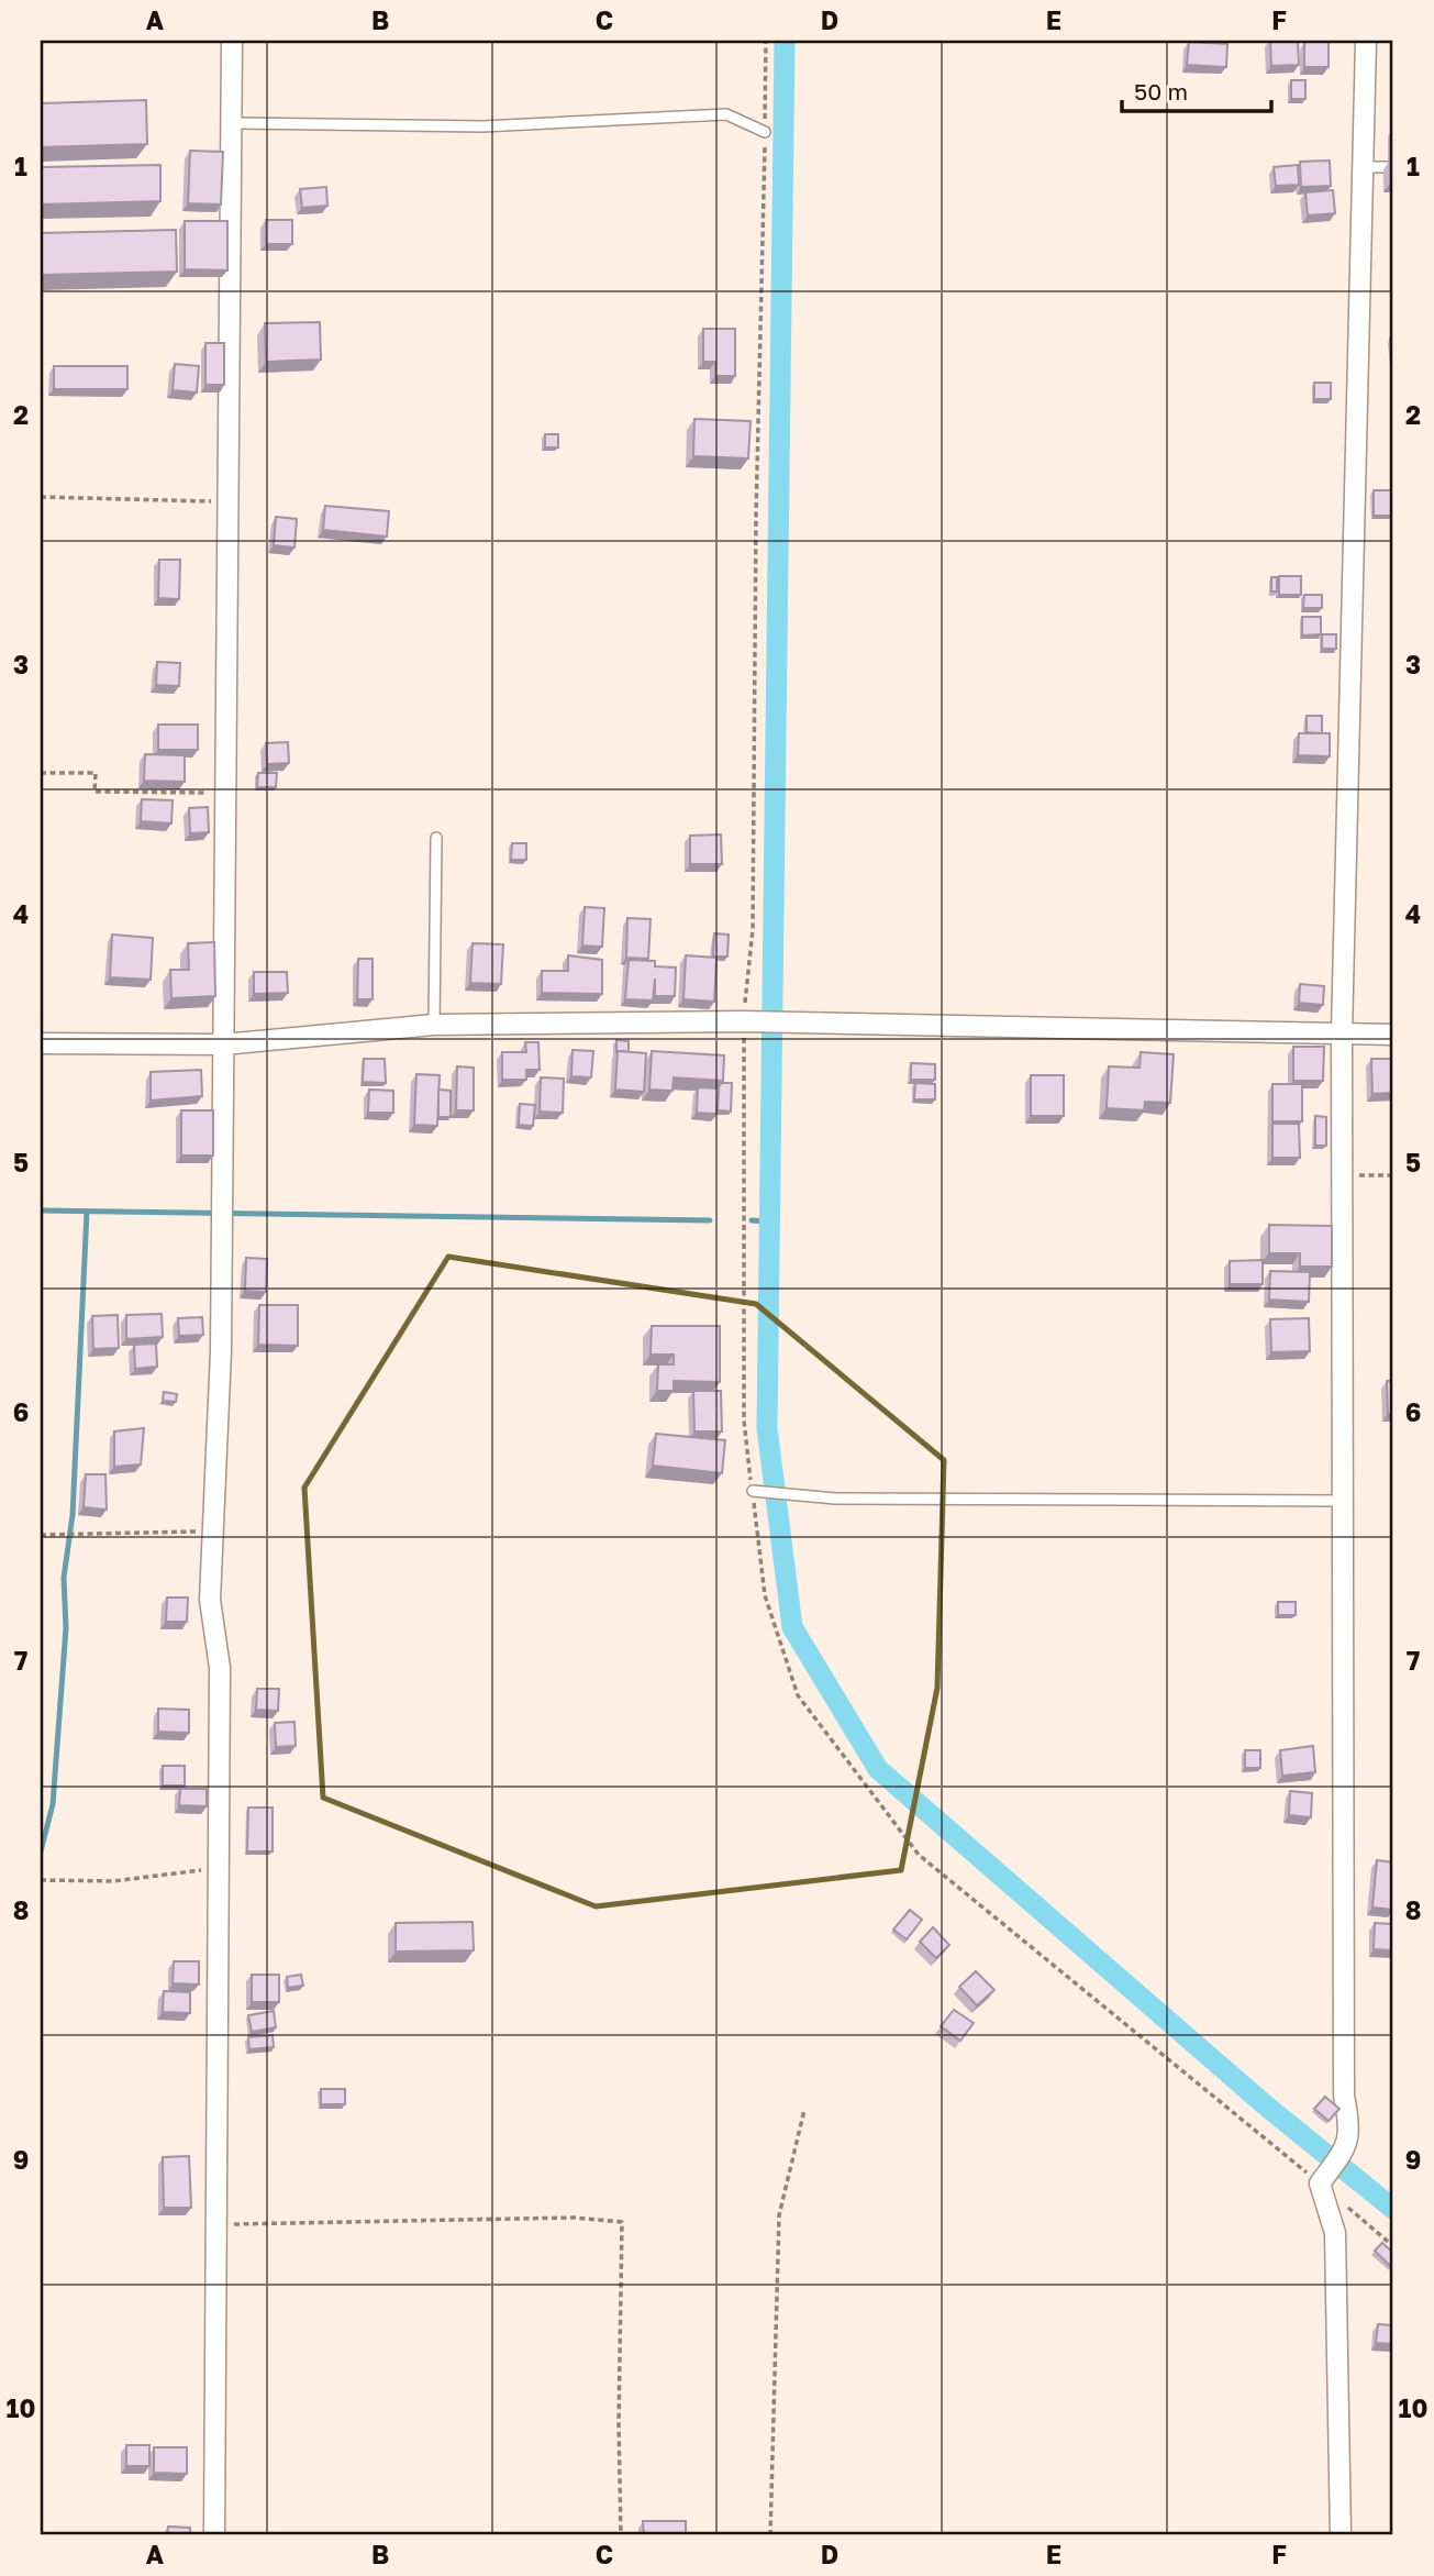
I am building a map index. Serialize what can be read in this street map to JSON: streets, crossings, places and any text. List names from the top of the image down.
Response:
{
  "scale_bar": "50 m",
  "grid": {
    "columns": [
      "A",
      "B",
      "C",
      "D",
      "E",
      "F"
    ],
    "rows": [
      "1",
      "2",
      "3",
      "4",
      "5",
      "6",
      "7",
      "8",
      "9",
      "10"
    ]
  }
}
